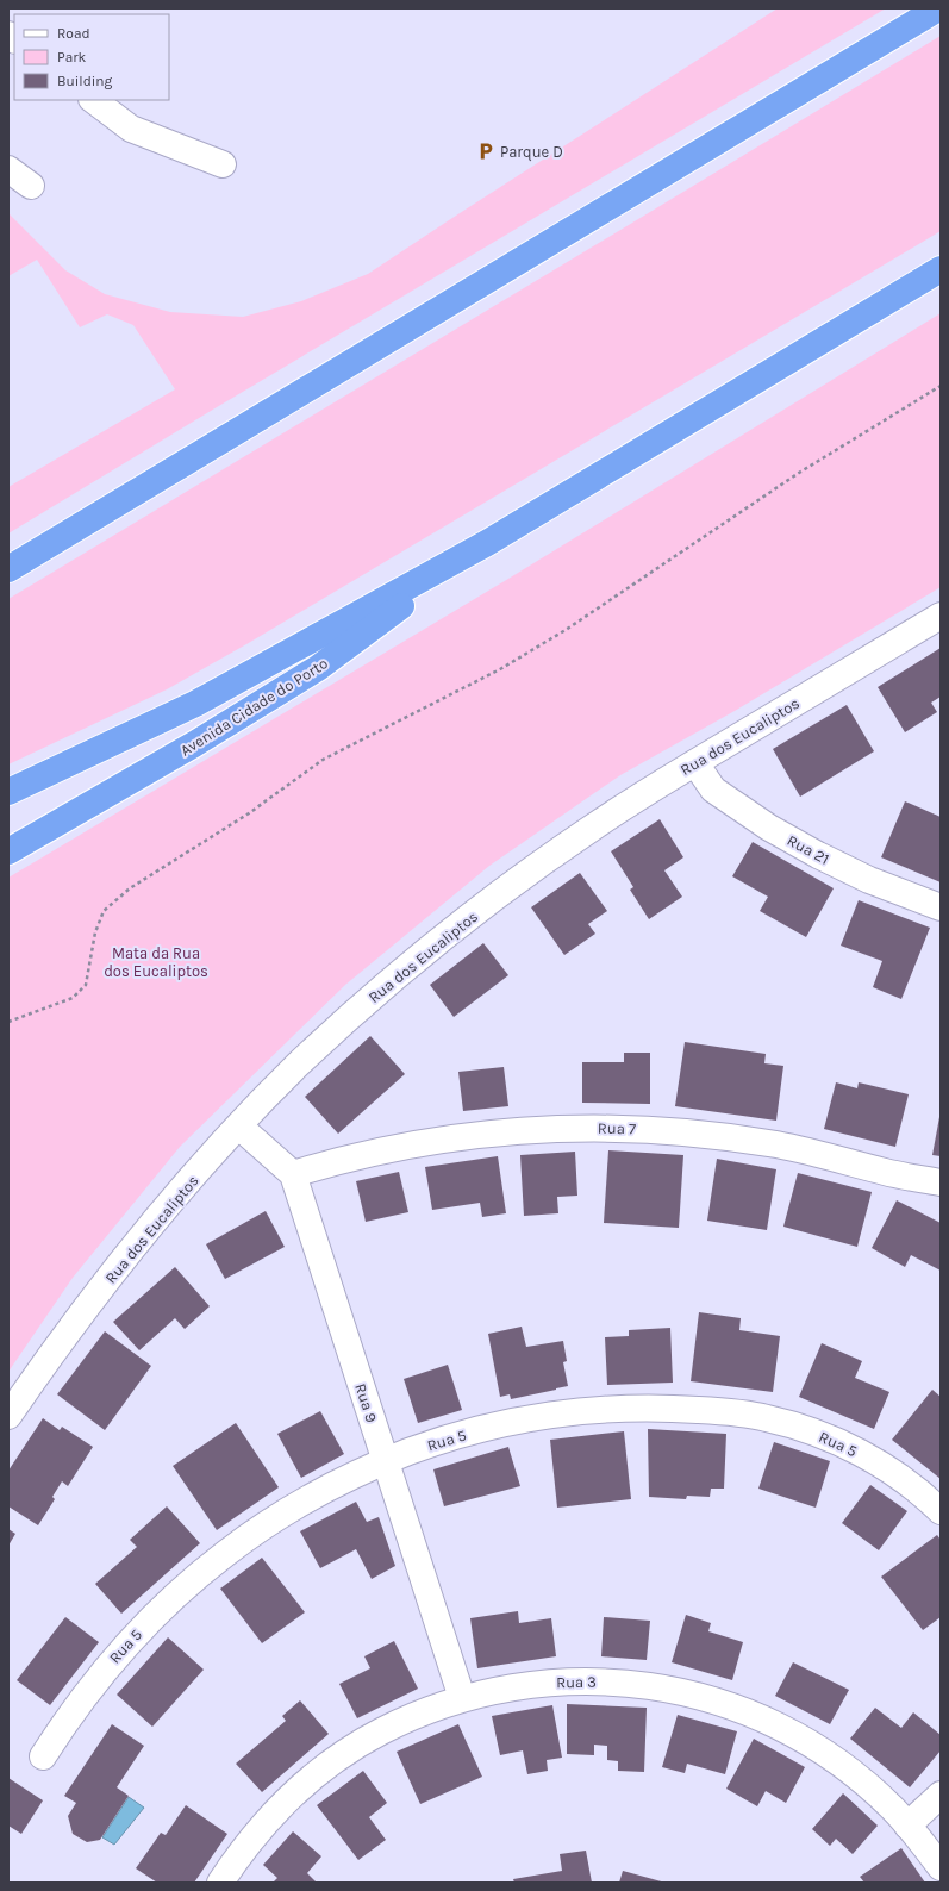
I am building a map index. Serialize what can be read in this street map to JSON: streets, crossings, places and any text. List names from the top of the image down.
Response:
{
  "streets": {
    "highway": ["Avenida Cidade do Porto"],
    "street": [
      "Rua dos Eucaliptos",
      "Rua 21",
      "Rua 7",
      "Rua 9",
      "Rua 5",
      "Rua 3"
    ]
  },
  "crossings": [
    ["Rua dos Eucaliptos", "Rua 21"],
    ["Rua 7", "Rua 9"],
    ["Rua 9", "Rua 5"],
    ["Rua 9", "Rua 3"]
  ],
  "parks": ["Mata da Rua dos Eucaliptos"],
  "places": {
    "parking": ["Parque D"]
  },
  "legend": ["Road", "Park", "Building"]
}
